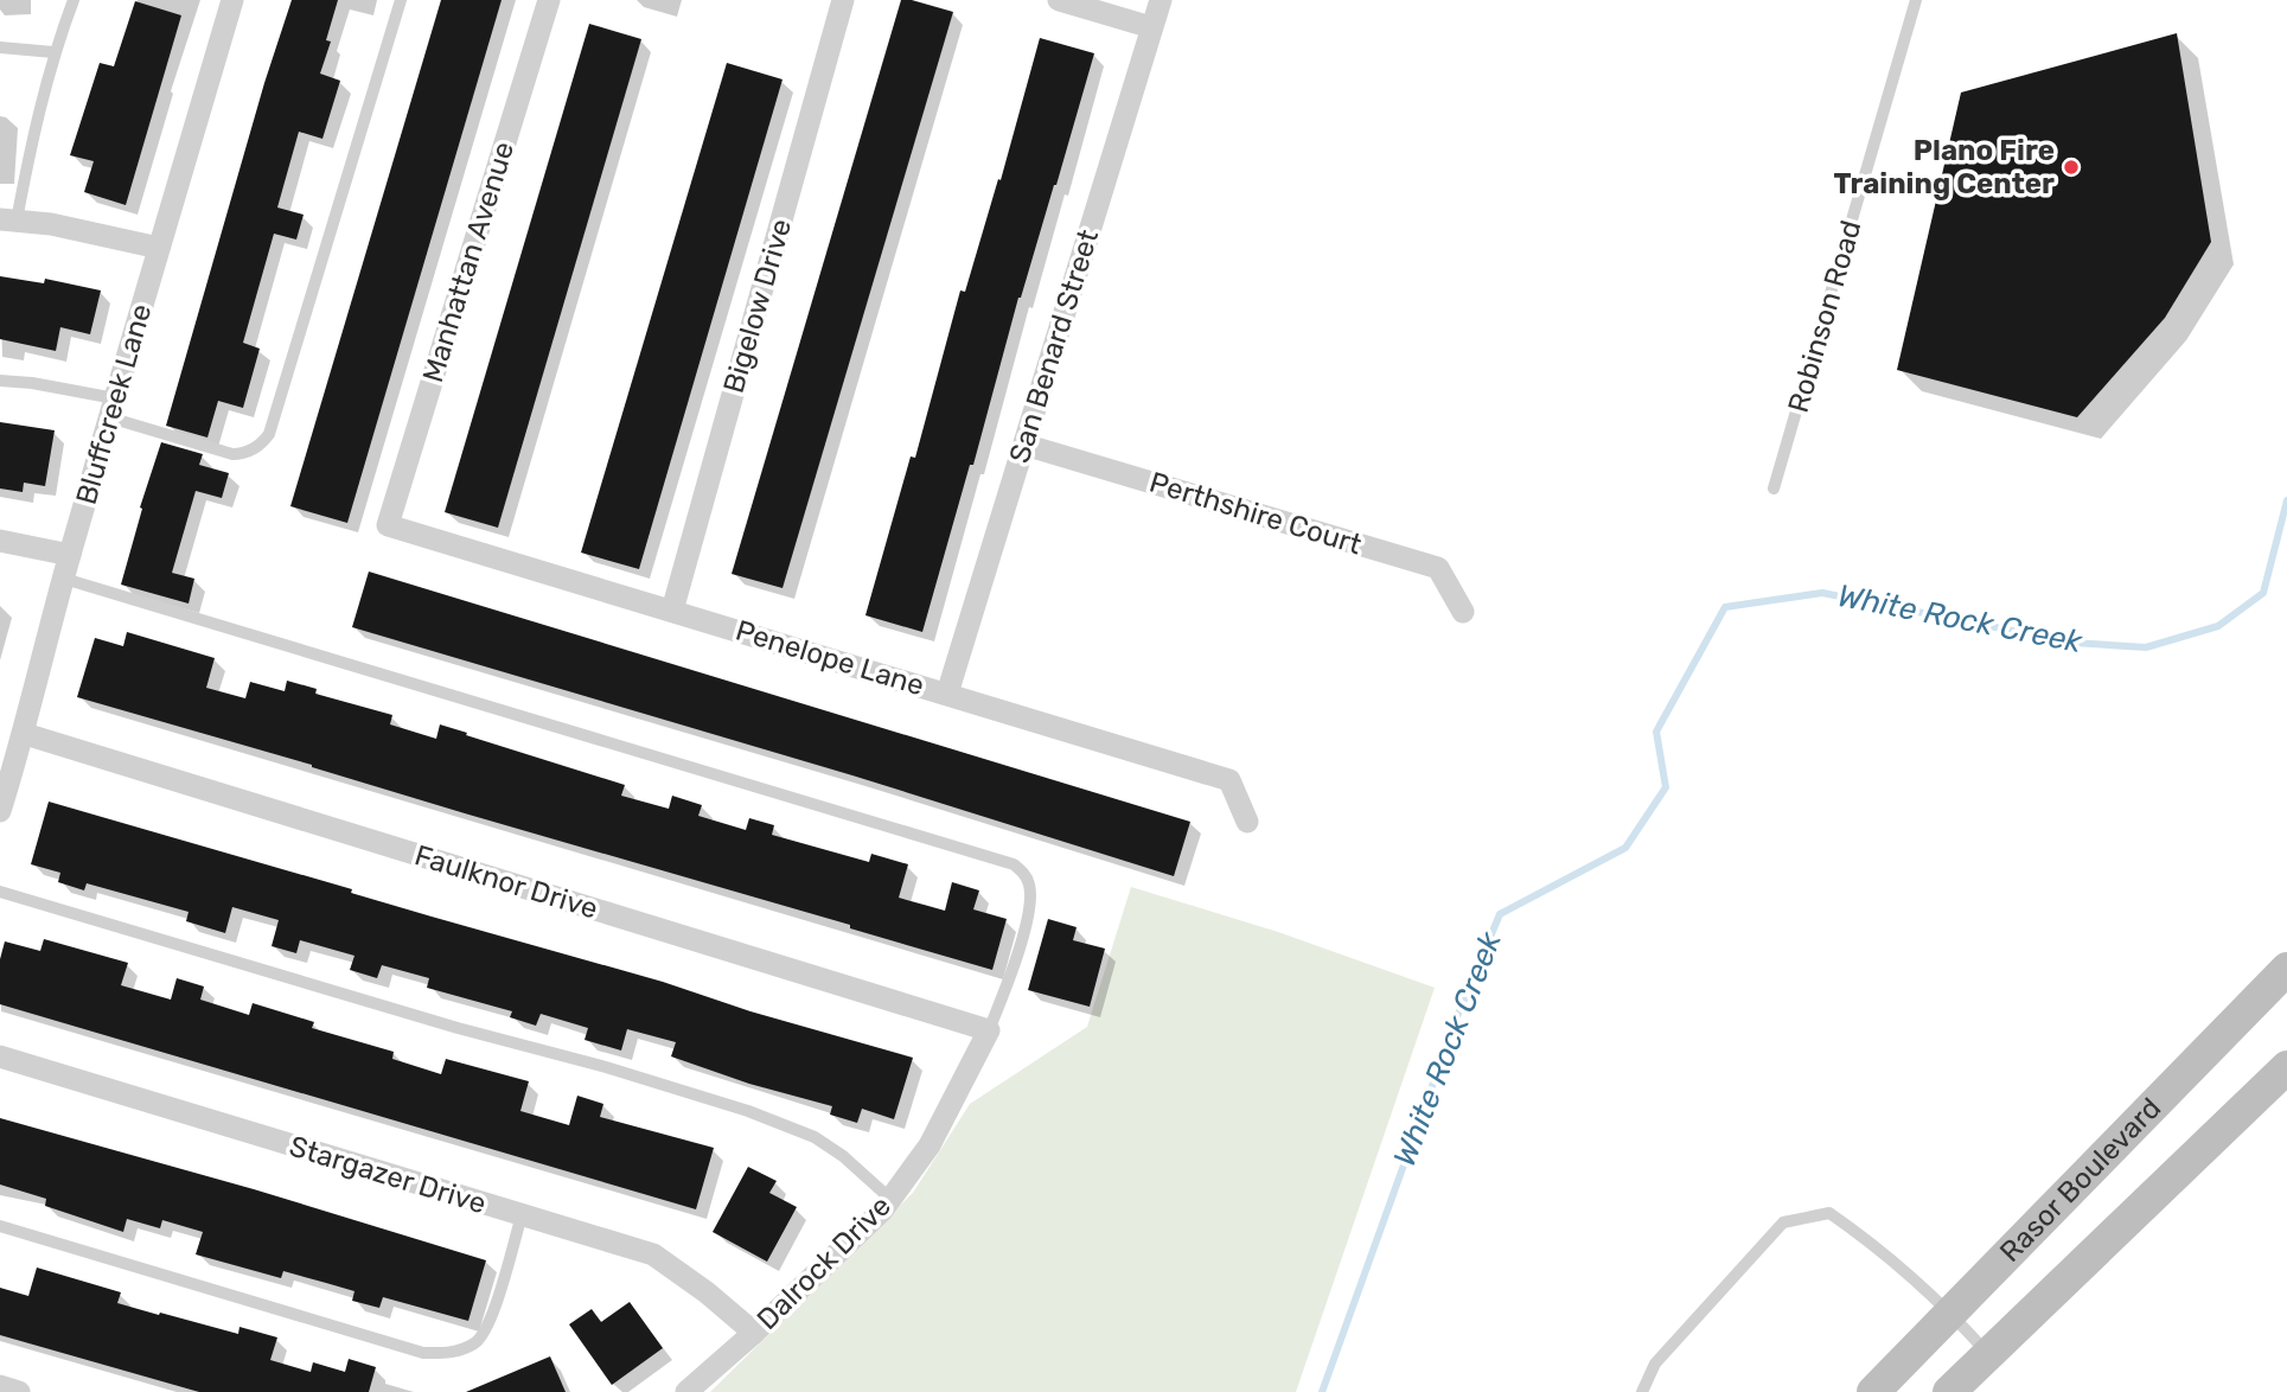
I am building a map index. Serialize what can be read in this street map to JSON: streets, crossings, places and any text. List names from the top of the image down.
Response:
{
  "streets": {
    "main road": ["Rasor Boulevard"],
    "street": [
      "Manhattan Avenue",
      "Bigelow Drive",
      "San Benard Street",
      "Bluffcreek Lane",
      "Perthshire Court",
      "Penelope Lane",
      "Faulknor Drive",
      "Stargazer Drive",
      "Dalrock Drive"
    ],
    "lane": ["Robinson Road"]
  },
  "crossings": [
    ["Manhattan Avenue", "Penelope Lane"],
    ["Bigelow Drive", "Penelope Lane"],
    ["San Benard Street", "Perthshire Court"],
    ["San Benard Street", "Penelope Lane"],
    ["Bluffcreek Lane", "Faulknor Drive"],
    ["Faulknor Drive", "Dalrock Drive"],
    ["Stargazer Drive", "Dalrock Drive"]
  ],
  "water": ["White Rock Creek"],
  "places": ["Plano Fire Training Center"]
}
